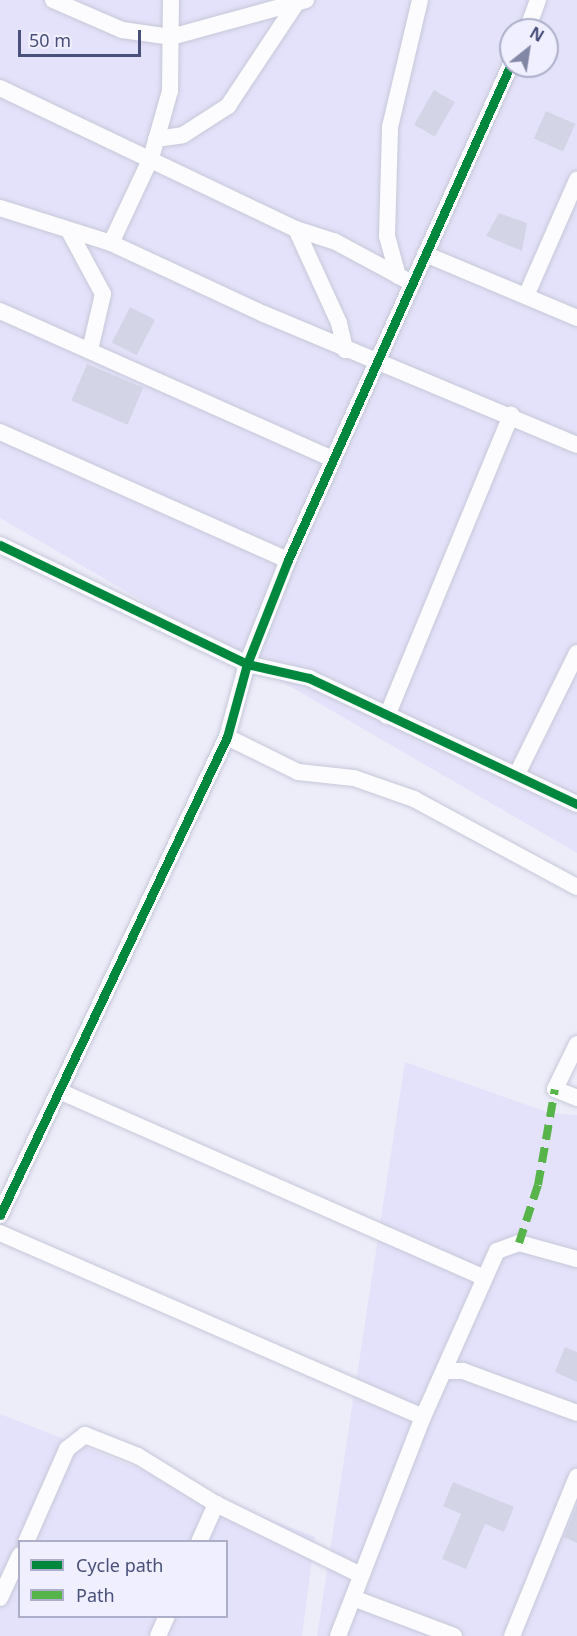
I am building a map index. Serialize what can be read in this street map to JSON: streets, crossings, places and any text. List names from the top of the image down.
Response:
{
  "legend": ["Cycle path", "Path"],
  "scale_bar": "50 m",
  "north": "top right"
}
